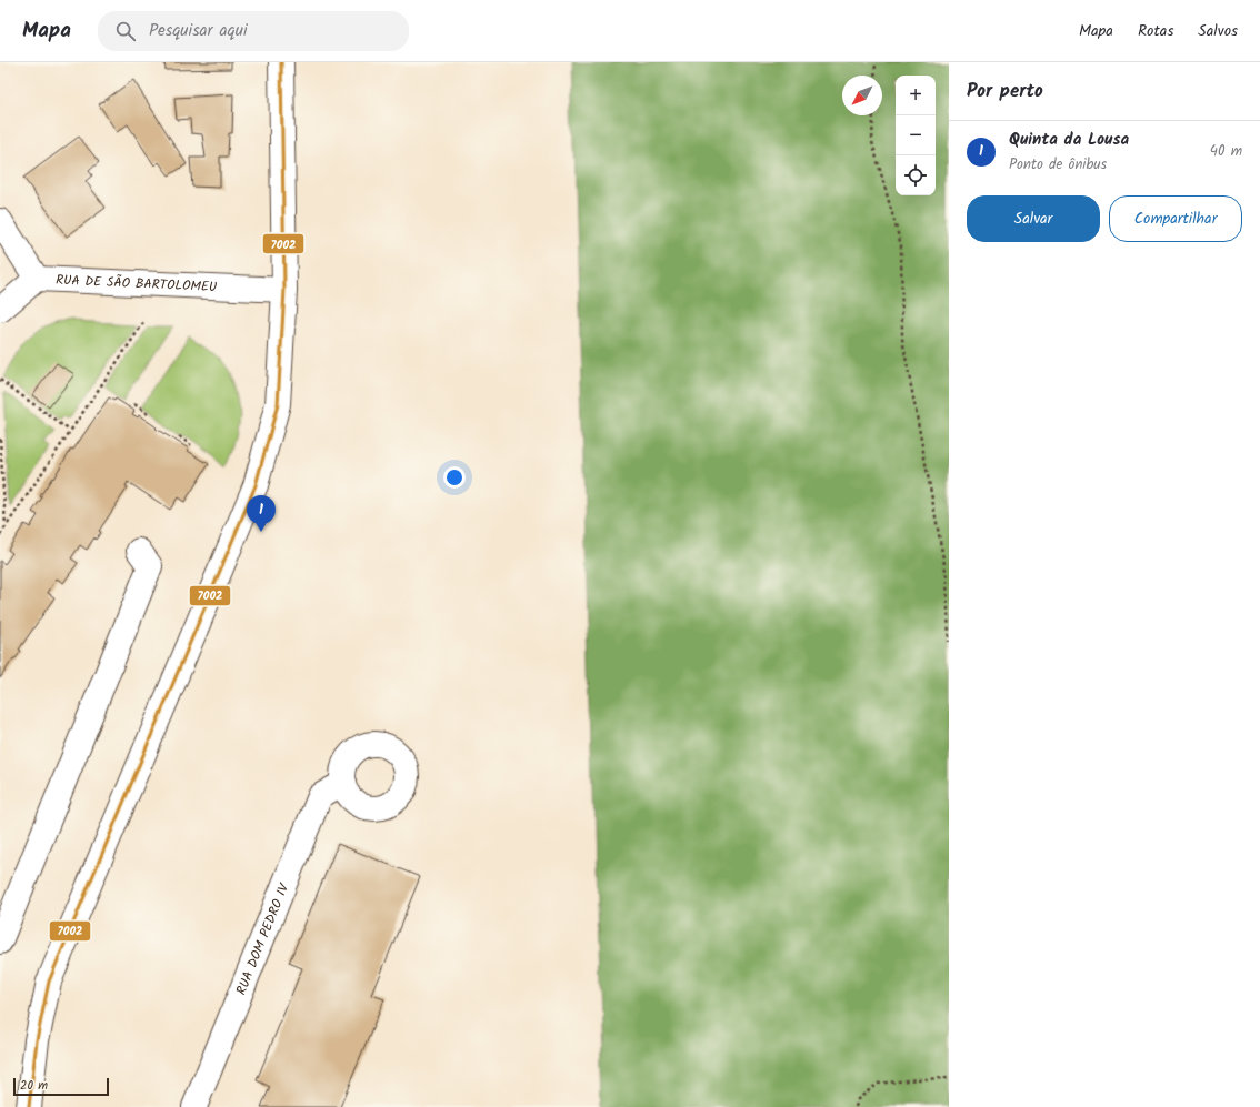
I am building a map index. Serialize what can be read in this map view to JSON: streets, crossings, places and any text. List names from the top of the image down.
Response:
{
  "streets": {
    "street": ["RUA DE SÃO BARTOLOMEU", "RUA DOM PEDRO IV"]
  },
  "lines": ["transit line 7002"],
  "scale_bar": "20 m",
  "north": "bottom left",
  "page": {
    "header": "Mapa",
    "search": "Pesquisar aqui",
    "nav": ["Mapa", "Rotas", "Salvos"],
    "heading": "Por perto",
    "map_buttons": ["+", "−"],
    "list": [
      {
        "mark": "1",
        "name": "Quinta da Lousa",
        "note": "Ponto de ônibus",
        "value": "40 m"
      }
    ],
    "buttons": ["Salvar", "Compartilhar"],
    "pins": "1",
    "scale": "20 m"
  }
}
